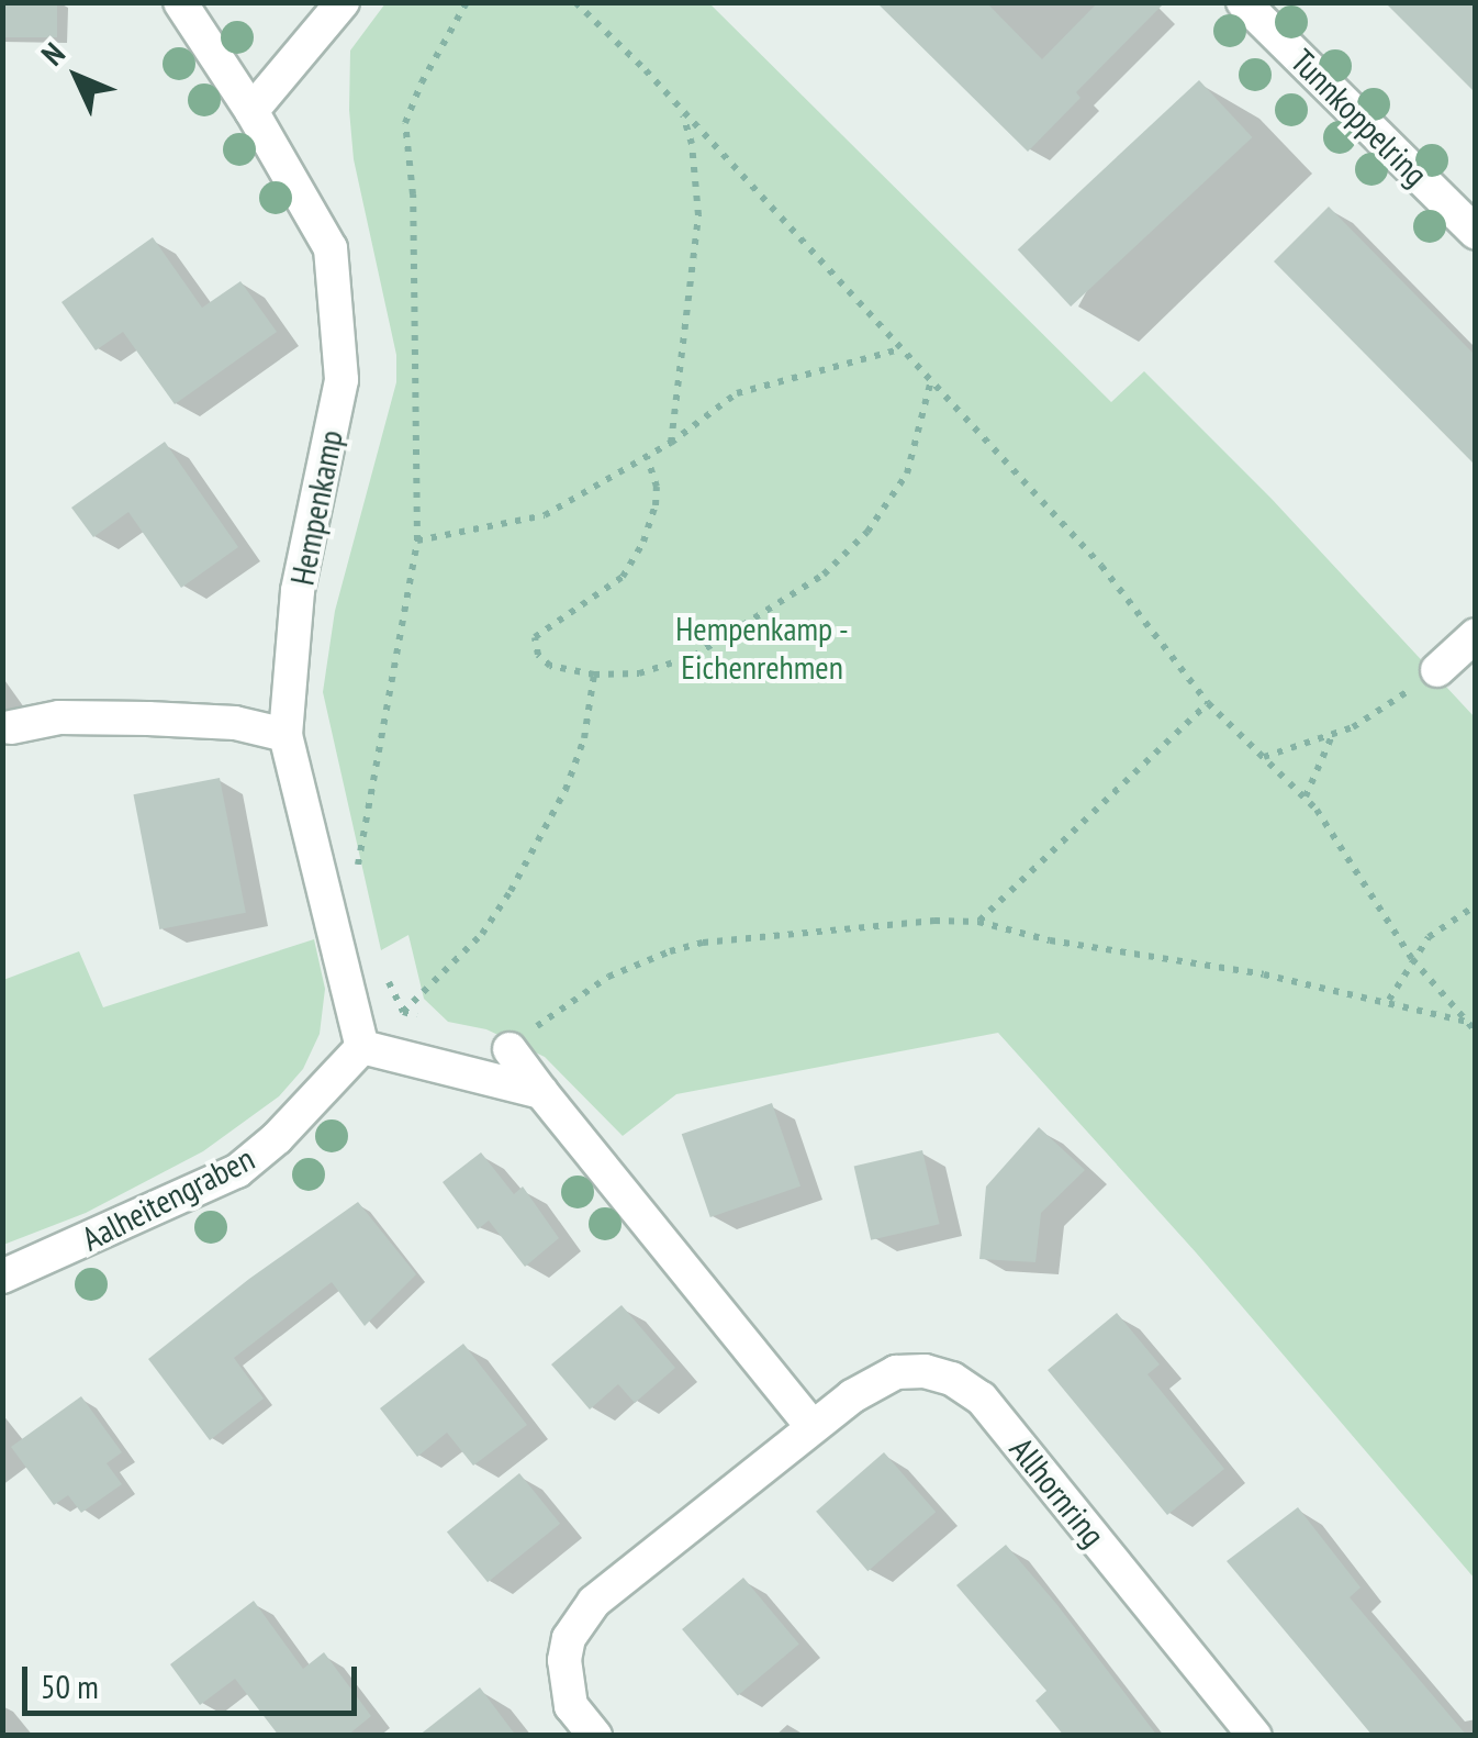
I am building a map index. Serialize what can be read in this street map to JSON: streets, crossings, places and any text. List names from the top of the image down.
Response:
{
  "streets": {
    "street": [
      "Tunnkoppelring",
      "Hempenkamp",
      "Aalheitengraben",
      "Allhornring"
    ]
  },
  "crossings": [
    ["Hempenkamp", "Aalheitengraben"]
  ],
  "parks": ["Hempenkamp - Eichenrehmen"],
  "scale_bar": "50 m",
  "north": "top left"
}
